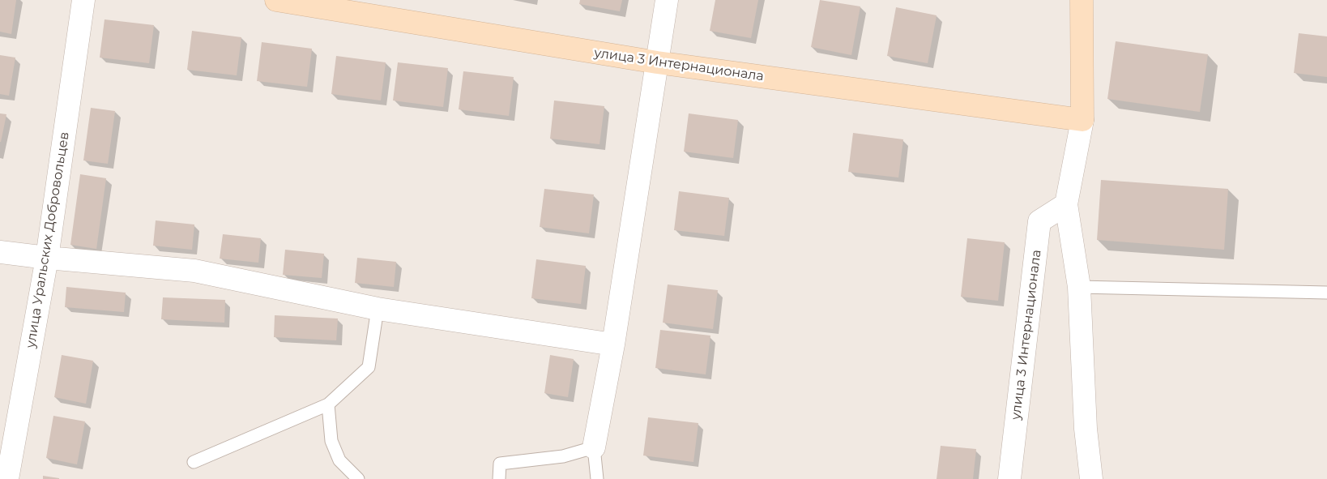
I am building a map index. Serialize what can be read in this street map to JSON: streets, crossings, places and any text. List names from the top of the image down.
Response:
{
  "streets": {
    "main road": ["улица 3 Интернационала"],
    "street": ["улица Уральских Добровольцев"]
  }
}
